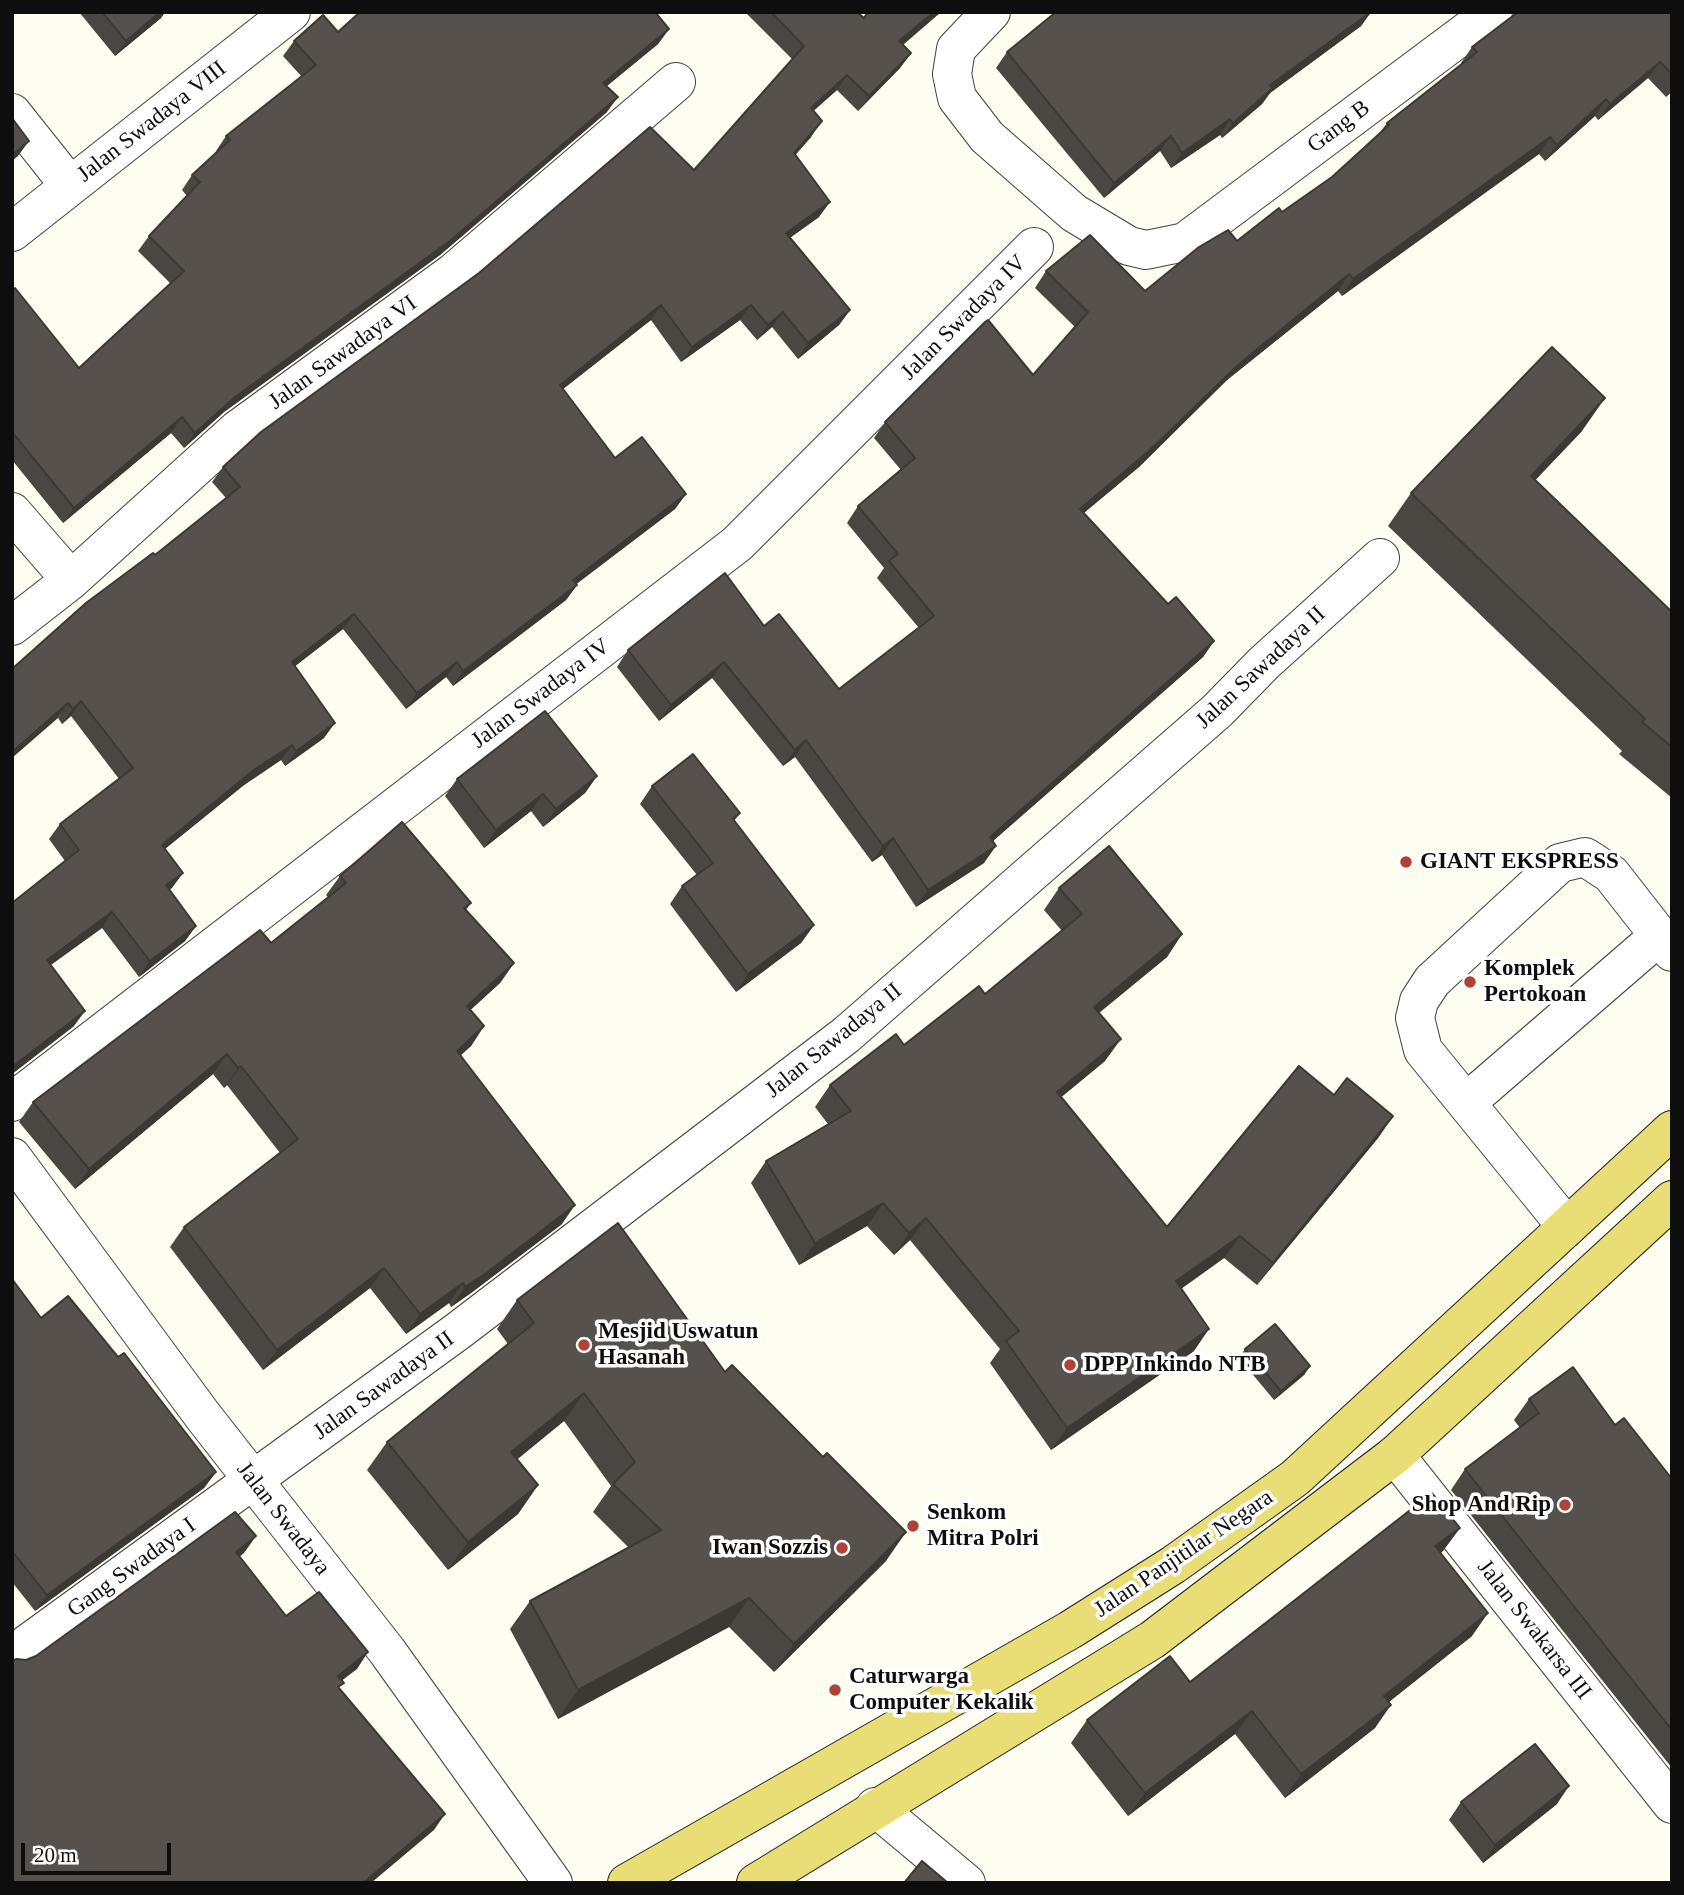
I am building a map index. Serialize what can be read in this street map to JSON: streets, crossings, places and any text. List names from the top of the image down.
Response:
{
  "streets": {
    "main road": ["Jalan Panjitilar Negara"],
    "street": [
      "Jalan Swadaya VIII",
      "Gang B",
      "Jalan Swadaya IV",
      "Jalan Sawadaya VI",
      "Jalan Sawadaya II",
      "Jalan Swadaya",
      "Gang Swadaya I",
      "Jalan Swakarsa III"
    ]
  },
  "crossings": [
    ["Jalan Sawadaya II", "Jalan Swadaya"],
    ["Jalan Sawadaya II", "Gang Swadaya I"],
    ["Jalan Swadaya", "Gang Swadaya I"]
  ],
  "places": [
    "GIANT EKSPRESS",
    "Komplek Pertokoan",
    "Mesjid Uswatun Hasanah",
    "DPP Inkindo NTB",
    "Shop And Rip",
    "Senkom Mitra Polri",
    "Iwan Sozzis",
    "Caturwarga Computer Kekalik"
  ],
  "scale_bar": "20 m"
}
